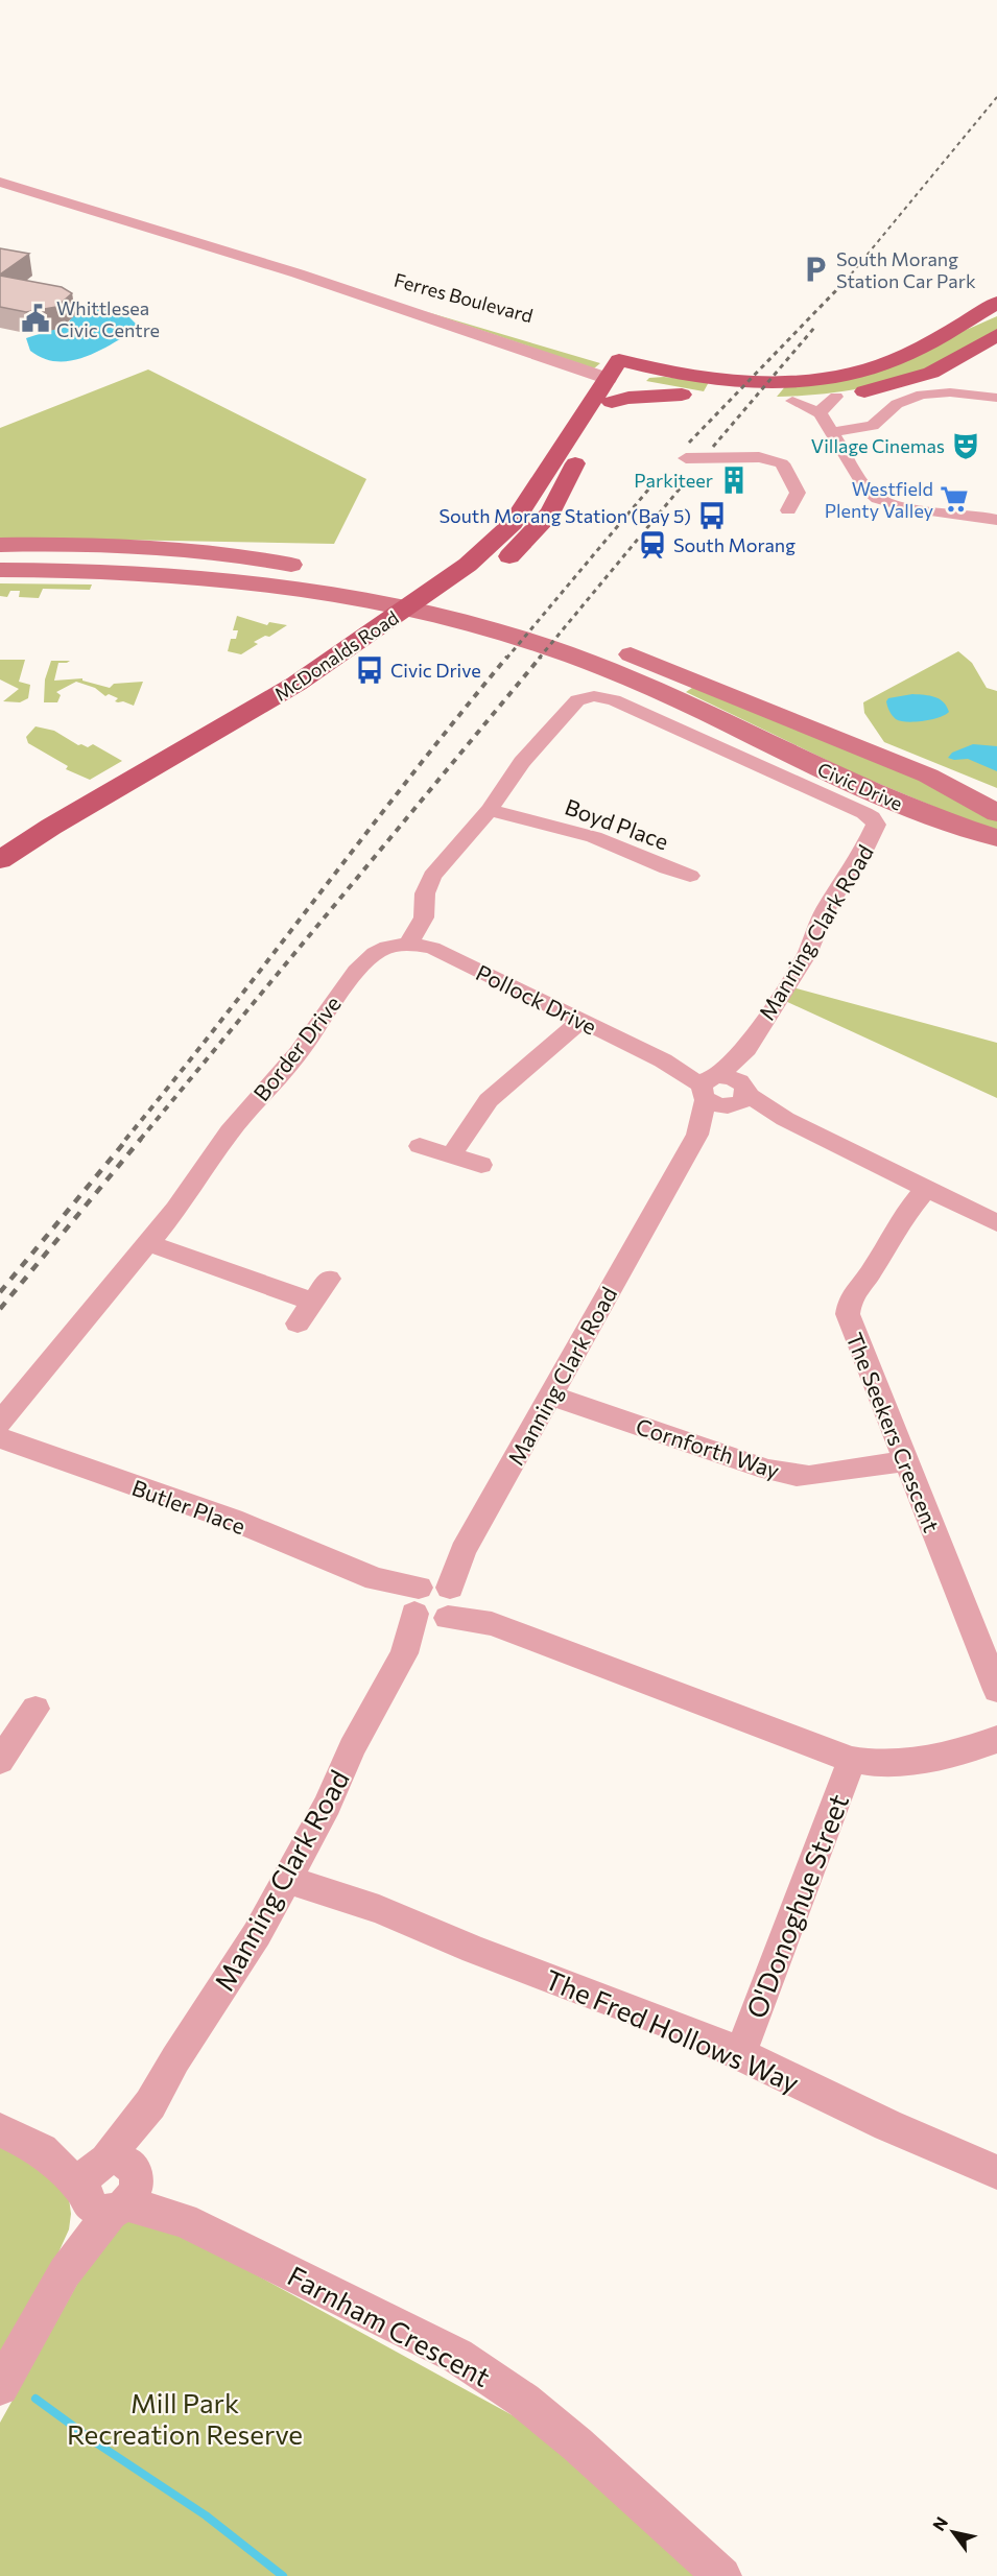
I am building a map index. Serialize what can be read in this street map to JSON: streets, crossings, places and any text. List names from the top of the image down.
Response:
{
  "streets": {
    "main road": ["McDonalds Road", "Civic Drive"],
    "street": [
      "Ferres Boulevard",
      "Boyd Place",
      "Manning Clark Road",
      "Pollock Drive",
      "Border Drive",
      "The Seekers Crescent",
      "Cornforth Way",
      "Butler Place",
      "O'Donoghue Street",
      "The Fred Hollows Way",
      "Farnham Crescent"
    ]
  },
  "crossings": [
    ["Ferres Boulevard", "McDonalds Road"],
    ["McDonalds Road", "Civic Drive"],
    ["Boyd Place", "Manning Clark Road"],
    ["Manning Clark Road", "Pollock Drive"],
    ["Manning Clark Road", "Cornforth Way"],
    ["Manning Clark Road", "Butler Place"],
    ["Manning Clark Road", "The Fred Hollows Way"],
    ["Manning Clark Road", "Farnham Crescent"],
    ["Pollock Drive", "Border Drive"],
    ["Pollock Drive", "The Seekers Crescent"],
    ["The Seekers Crescent", "Cornforth Way"],
    ["O'Donoghue Street", "The Fred Hollows Way"]
  ],
  "parks": ["Mill Park Recreation Reserve"],
  "places": {
    "parking": ["South Morang Station Car Park"],
    "public building": ["Whittlesea Civic Centre"],
    "theatre": ["Village Cinemas"],
    "building": ["Parkiteer"],
    "supermarket": ["Westfield Plenty Valley"],
    "bus stop": ["South Morang Station (Bay 5)", "Civic Drive"],
    "station": ["South Morang"]
  },
  "north": "top left"
}
